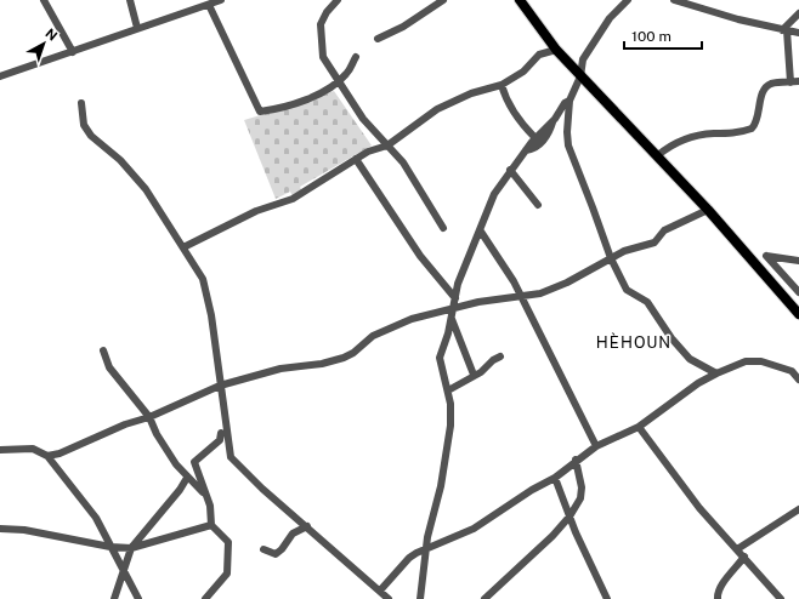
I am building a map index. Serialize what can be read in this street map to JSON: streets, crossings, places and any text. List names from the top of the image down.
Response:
{
  "districts": ["HÈHOUN"],
  "scale_bar": "100 m",
  "north": "top right"
}
